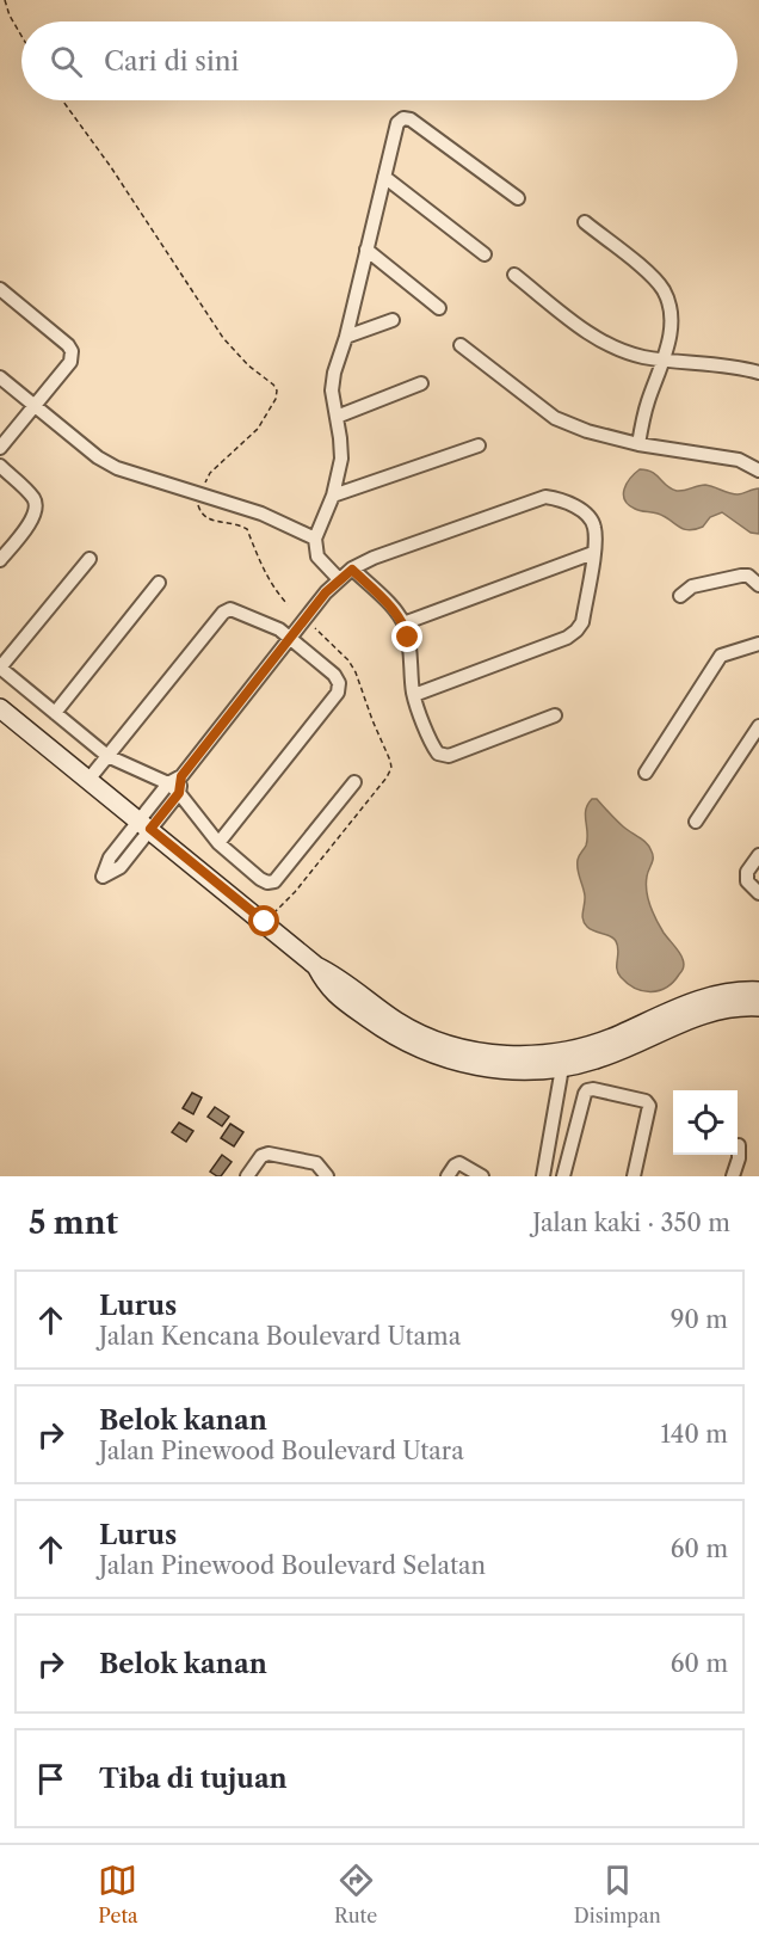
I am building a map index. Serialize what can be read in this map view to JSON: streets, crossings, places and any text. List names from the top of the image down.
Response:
{
  "page": {
    "search": "Cari di sini",
    "heading": ["5 mnt", "Jalan kaki · 350 m"],
    "list": [
      ["Lurus", "Jalan Kencana Boulevard Utama", "90 m"],
      ["Belok kanan", "Jalan Pinewood Boulevard Utara", "140 m"],
      ["Lurus", "Jalan Pinewood Boulevard Selatan", "60 m"],
      ["Belok kanan", "60 m"],
      "Tiba di tujuan"
    ],
    "nav": ["Peta", "Rute", "Disimpan"]
  }
}
